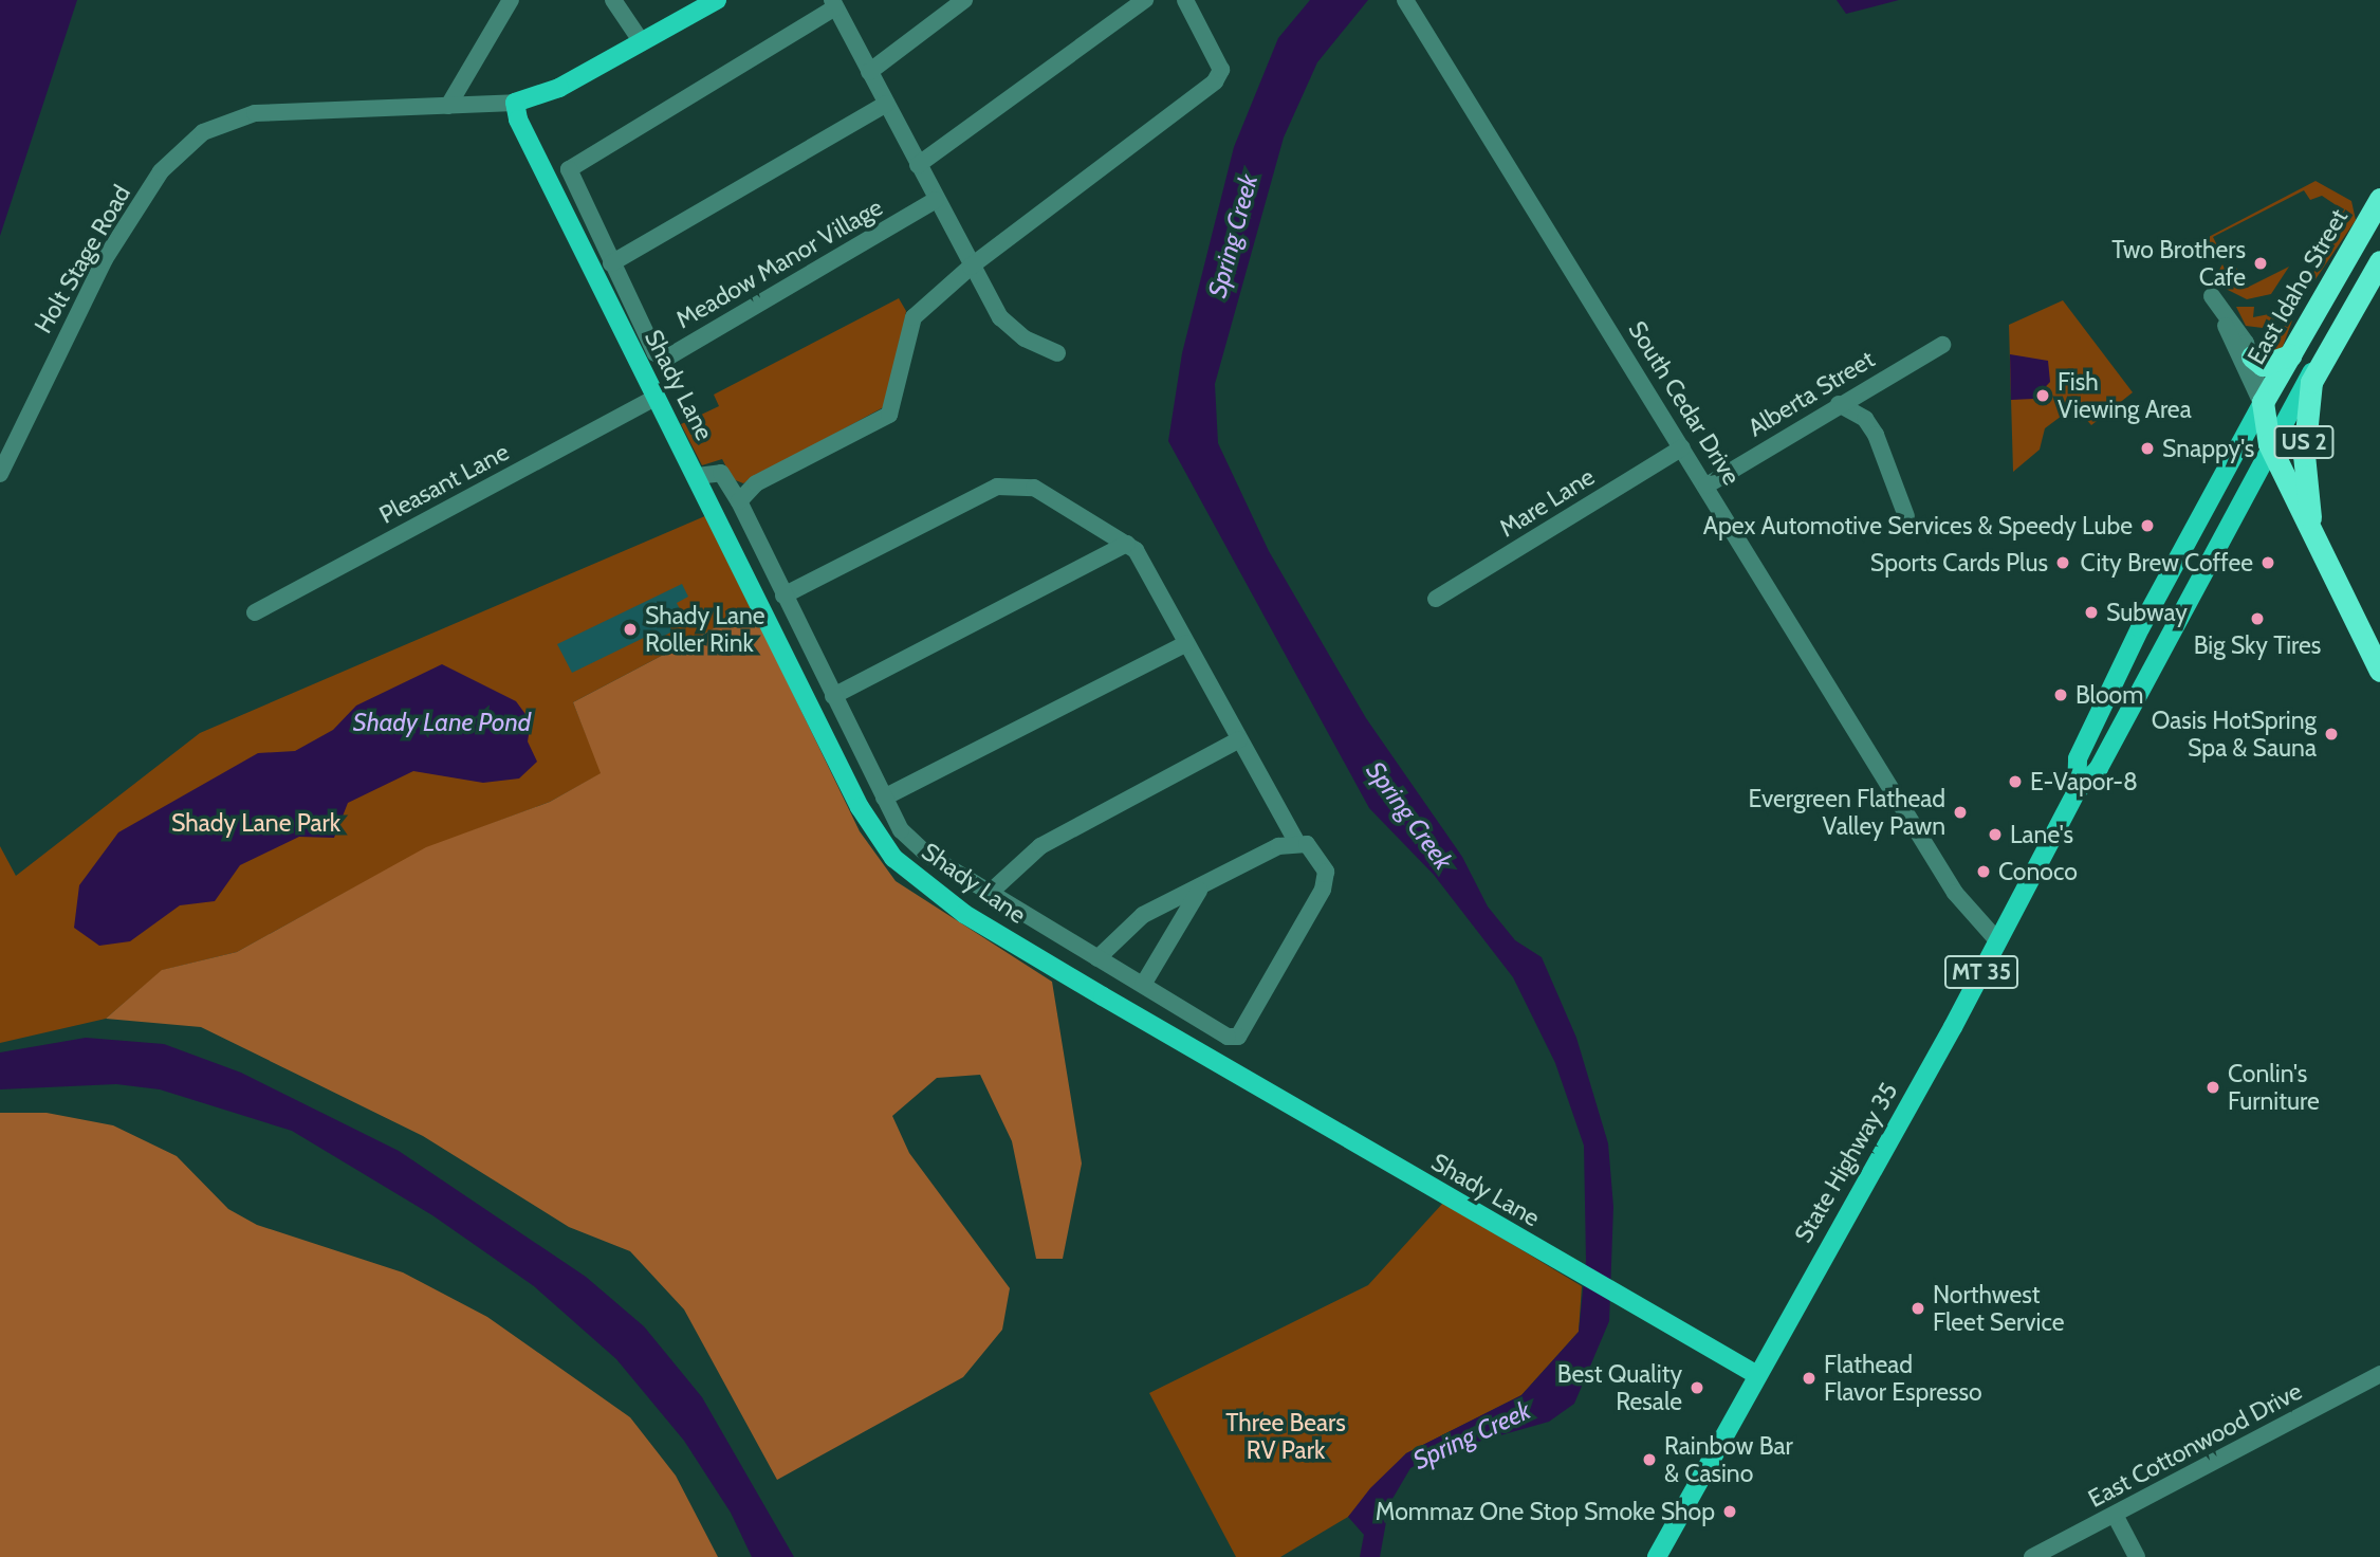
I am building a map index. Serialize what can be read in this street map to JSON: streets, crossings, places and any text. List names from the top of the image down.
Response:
{
  "streets": {
    "highway": ["East Idaho Street", "US 2"],
    "main road": ["Shady Lane", "MT 35", "State Highway 35"],
    "street": [
      "Holt Stage Road",
      "Meadow Manor Village",
      "Alberta Street",
      "South Cedar Drive",
      "Pleasant Lane",
      "Mare Lane",
      "East Cottonwood Drive"
    ]
  },
  "crossings": [
    ["East Idaho Street", "US 2"],
    ["East Idaho Street", "State Highway 35"],
    ["Shady Lane", "Pleasant Lane"],
    ["Shady Lane", "State Highway 35"],
    ["Alberta Street", "South Cedar Drive"],
    ["South Cedar Drive", "Mare Lane"],
    ["South Cedar Drive", "State Highway 35"],
    ["US 2", "MT 35"],
    ["US 2", "State Highway 35"],
    ["MT 35", "State Highway 35"]
  ],
  "water": ["Spring Creek", "Shady Lane Pond"],
  "parks": ["Shady Lane Park", "Three Bears RV Park"],
  "places": [
    "Two Brothers Cafe",
    "Fish Viewing Area",
    "Snappy's",
    "Apex Automotive Services & Speedy Lube",
    "Sports Cards Plus",
    "City Brew Coffee",
    "Subway",
    "Big Sky Tires",
    "Shady Lane Roller Rink",
    "Bloom",
    "Oasis HotSpring Spa & Sauna",
    "E-Vapor-8",
    "Evergreen Flathead Valley Pawn",
    "Lane's",
    "Conoco",
    "Conlin's Furniture",
    "Northwest Fleet Service",
    "Flathead Flavor Espresso",
    "Best Quality Resale",
    "Rainbow Bar & Casino",
    "Mommaz One Stop Smoke Shop"
  ]
}
